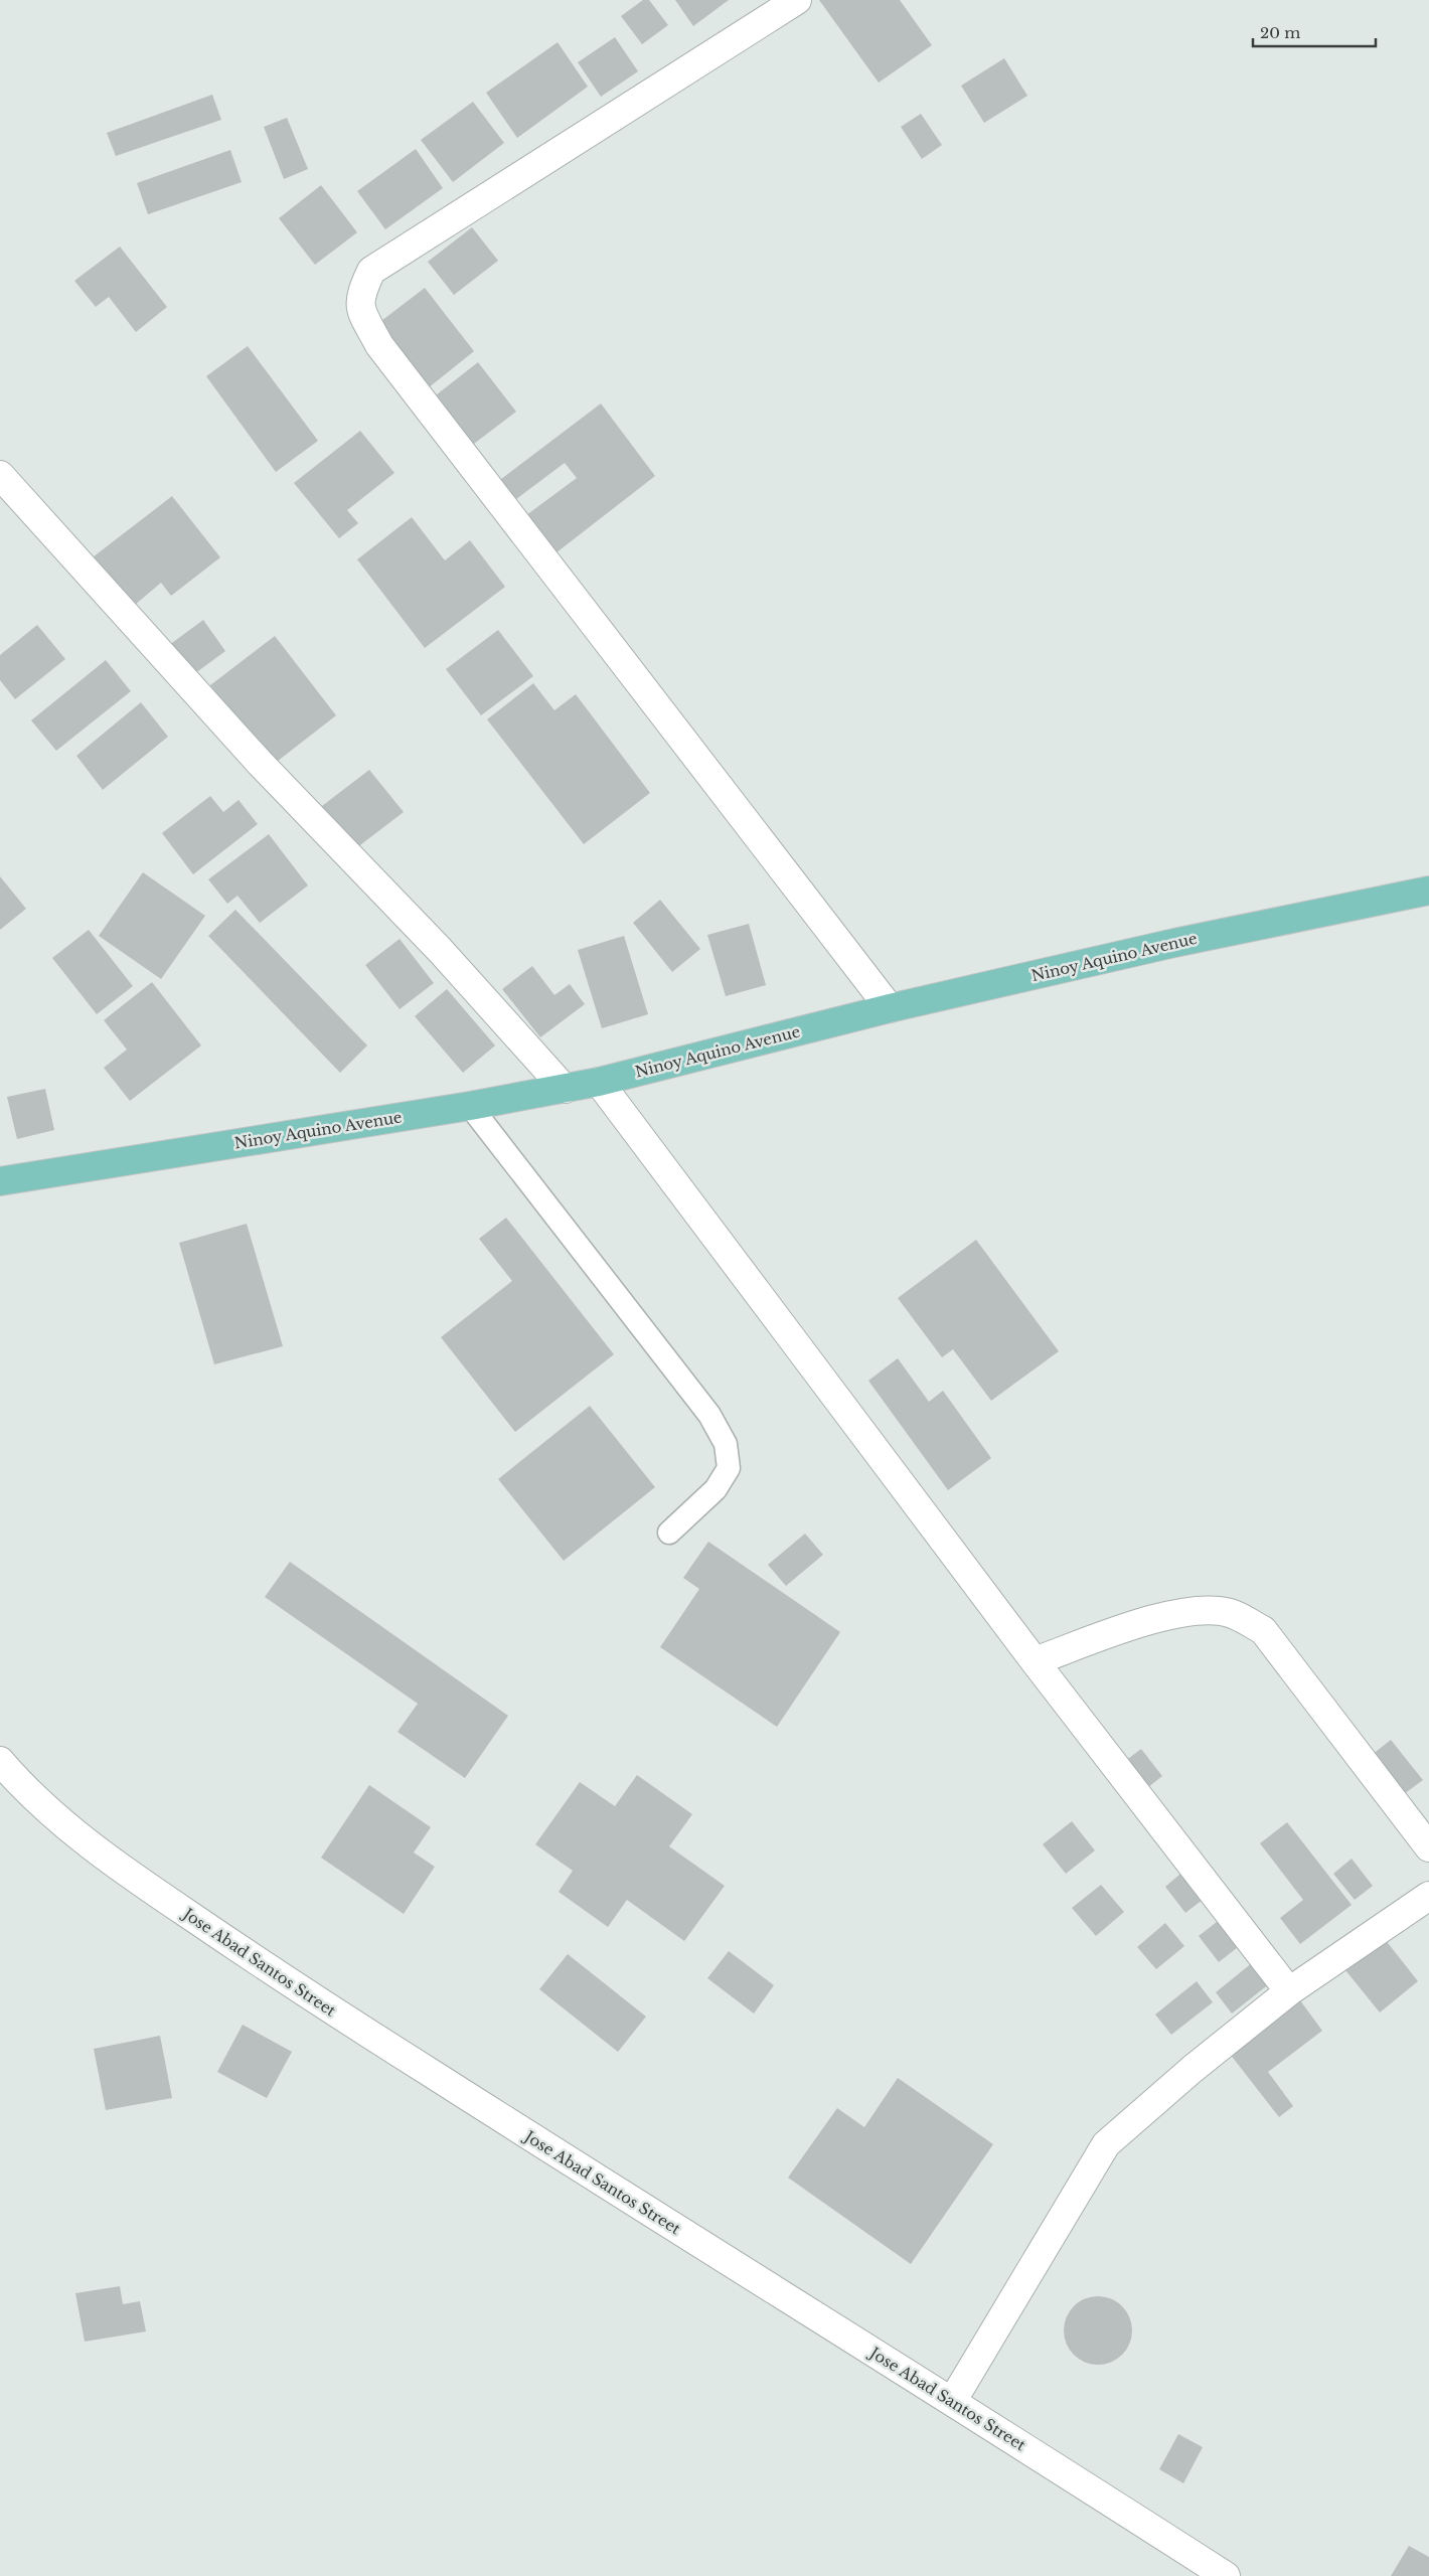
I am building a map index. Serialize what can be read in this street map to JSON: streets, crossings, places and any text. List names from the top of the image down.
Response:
{
  "streets": {
    "main road": ["Ninoy Aquino Avenue"],
    "street": ["Jose Abad Santos Street"]
  },
  "scale_bar": "20 m"
}
